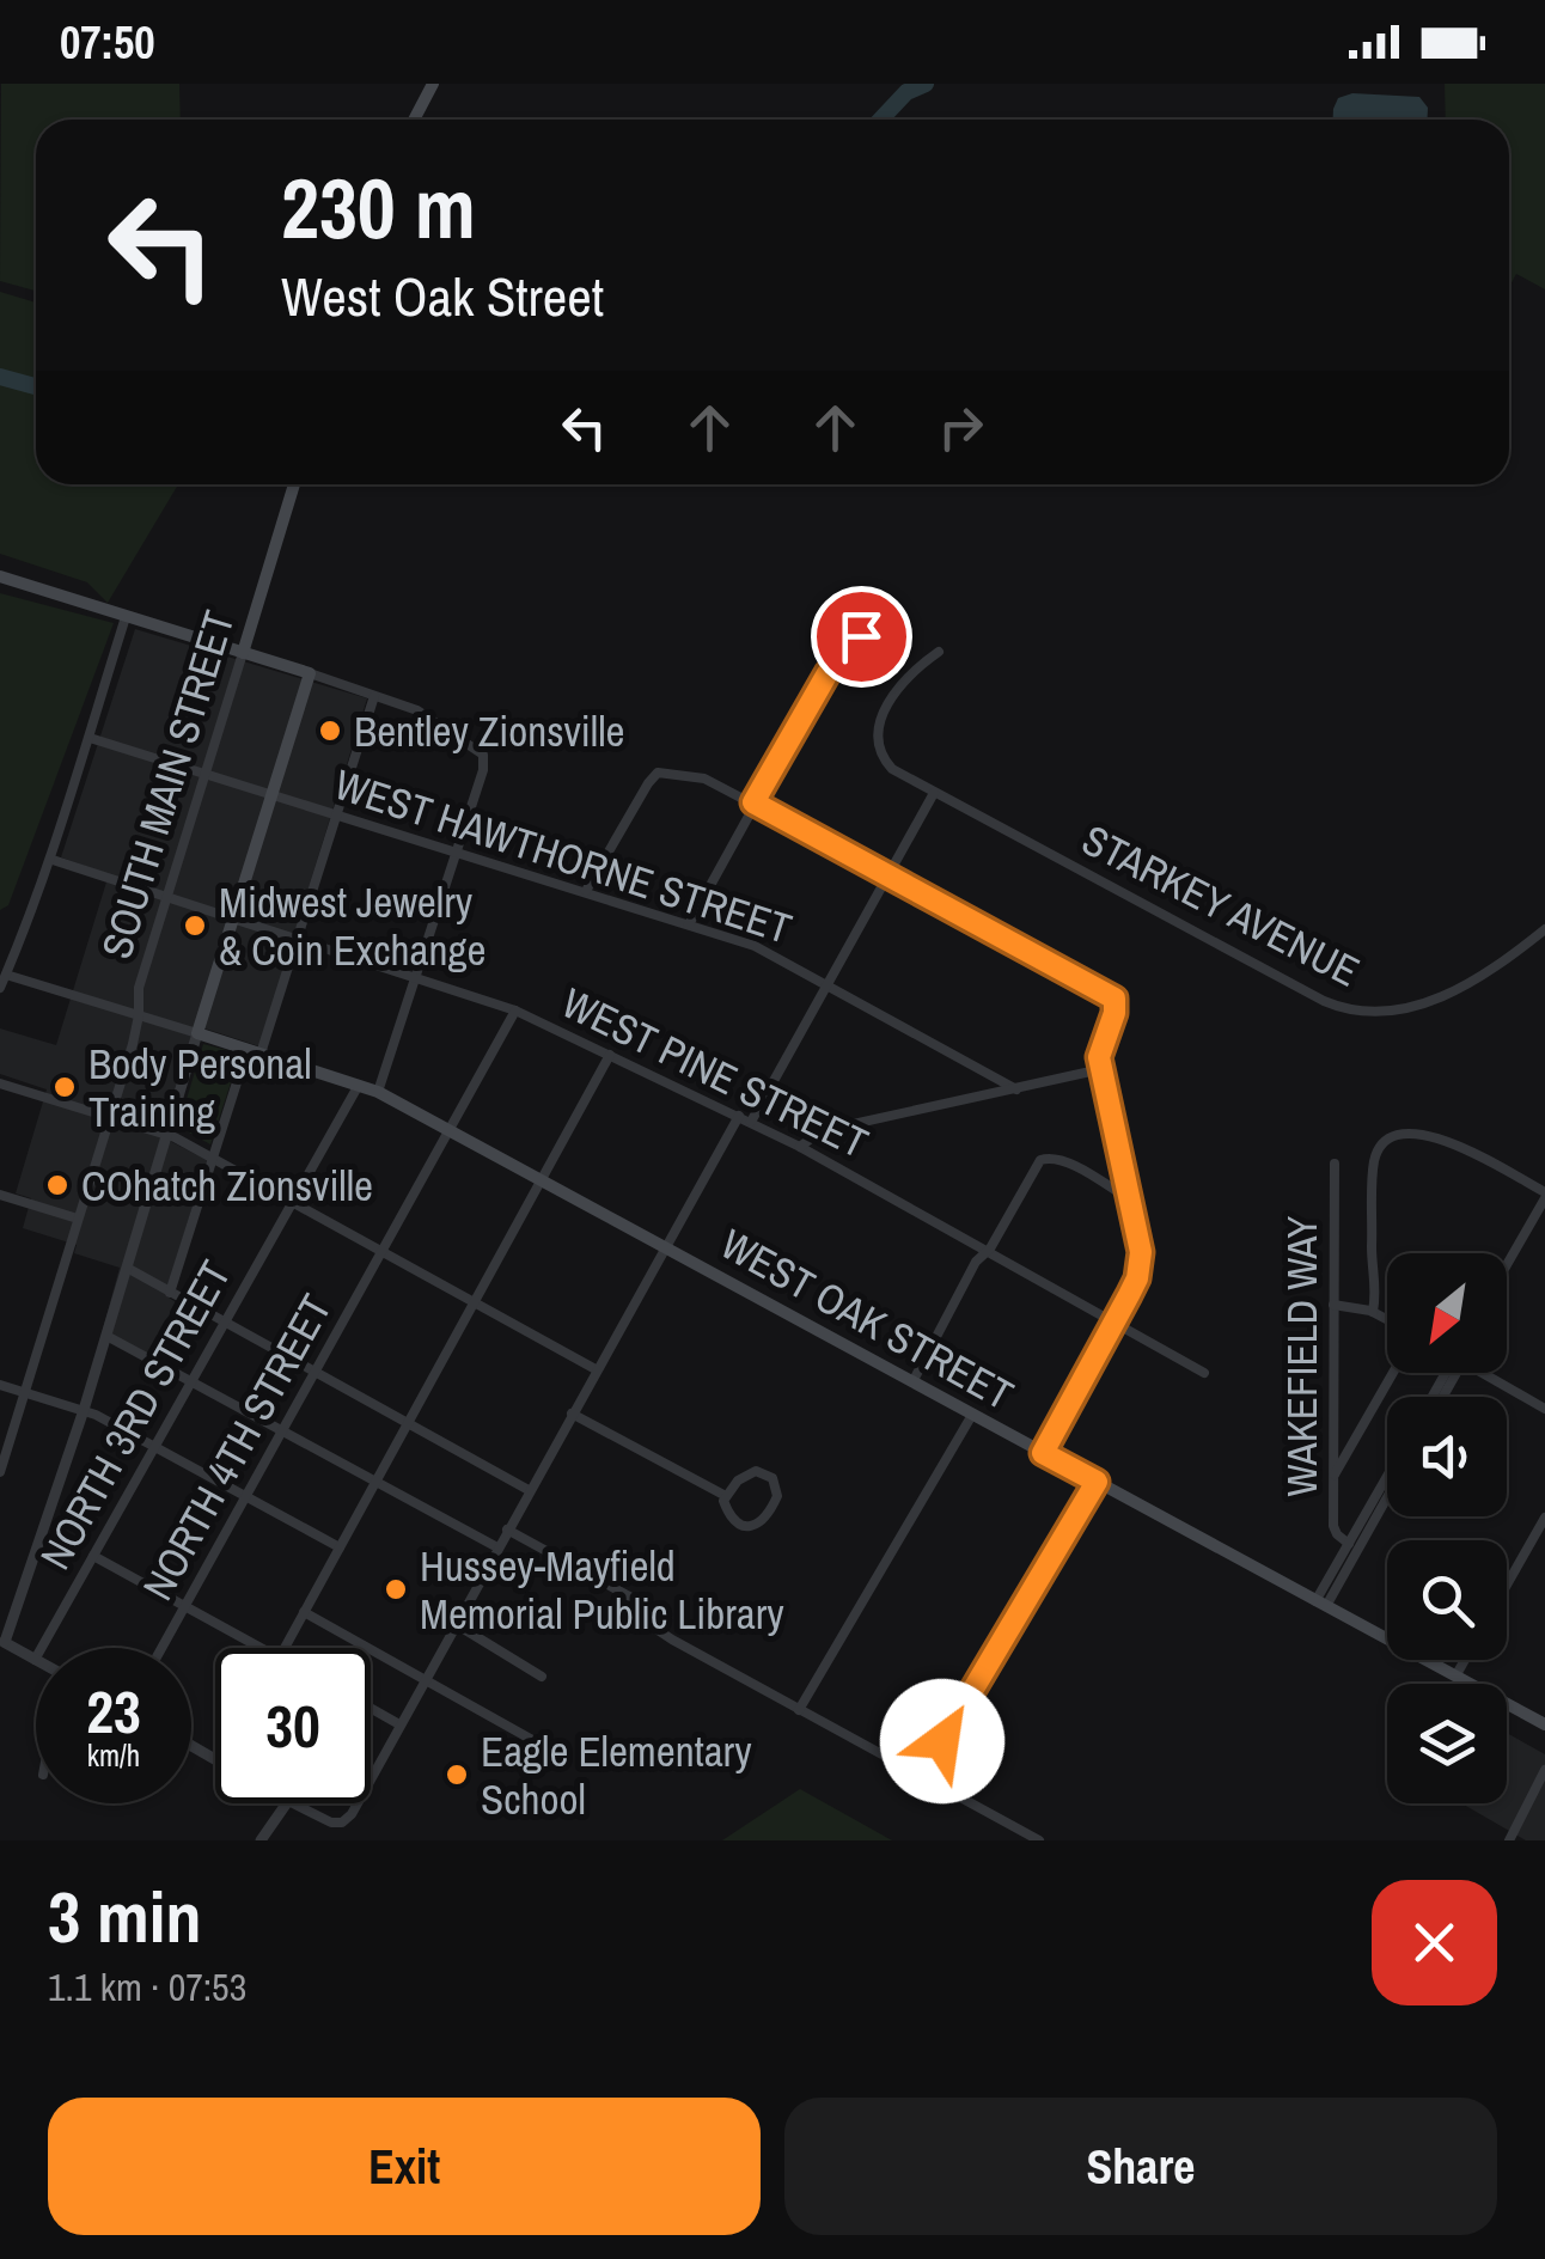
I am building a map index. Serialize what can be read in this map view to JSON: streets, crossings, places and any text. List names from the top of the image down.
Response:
{
  "streets": {
    "main road": ["SOUTH MAIN STREET", "WEST OAK STREET"],
    "street": [
      "WEST HAWTHORNE STREET",
      "STARKEY AVENUE",
      "WEST PINE STREET",
      "WAKEFIELD WAY",
      "NORTH 3RD STREET",
      "NORTH 4TH STREET"
    ]
  },
  "crossings": [
    ["SOUTH MAIN STREET", "WEST HAWTHORNE STREET"],
    ["SOUTH MAIN STREET", "WEST PINE STREET"],
    ["SOUTH MAIN STREET", "WEST OAK STREET"],
    ["WEST PINE STREET", "NORTH 4TH STREET"],
    ["WEST OAK STREET", "NORTH 3RD STREET"],
    ["WEST OAK STREET", "NORTH 4TH STREET"]
  ],
  "places": [
    "Bentley Zionsville",
    "Midwest Jewelry & Coin Exchange",
    "Body Personal Training",
    "COhatch Zionsville",
    "Hussey-Mayfield Memorial Public Library",
    "Eagle Elementary School"
  ],
  "north": "bottom left",
  "page": {
    "status": "07:50",
    "turn": ["230 m", "West Oak Street"],
    "speed": "23 km/h",
    "limit": "30",
    "heading": ["3 min", "1.1 km · 07:53"],
    "buttons": ["Exit", "Share"]
  }
}
